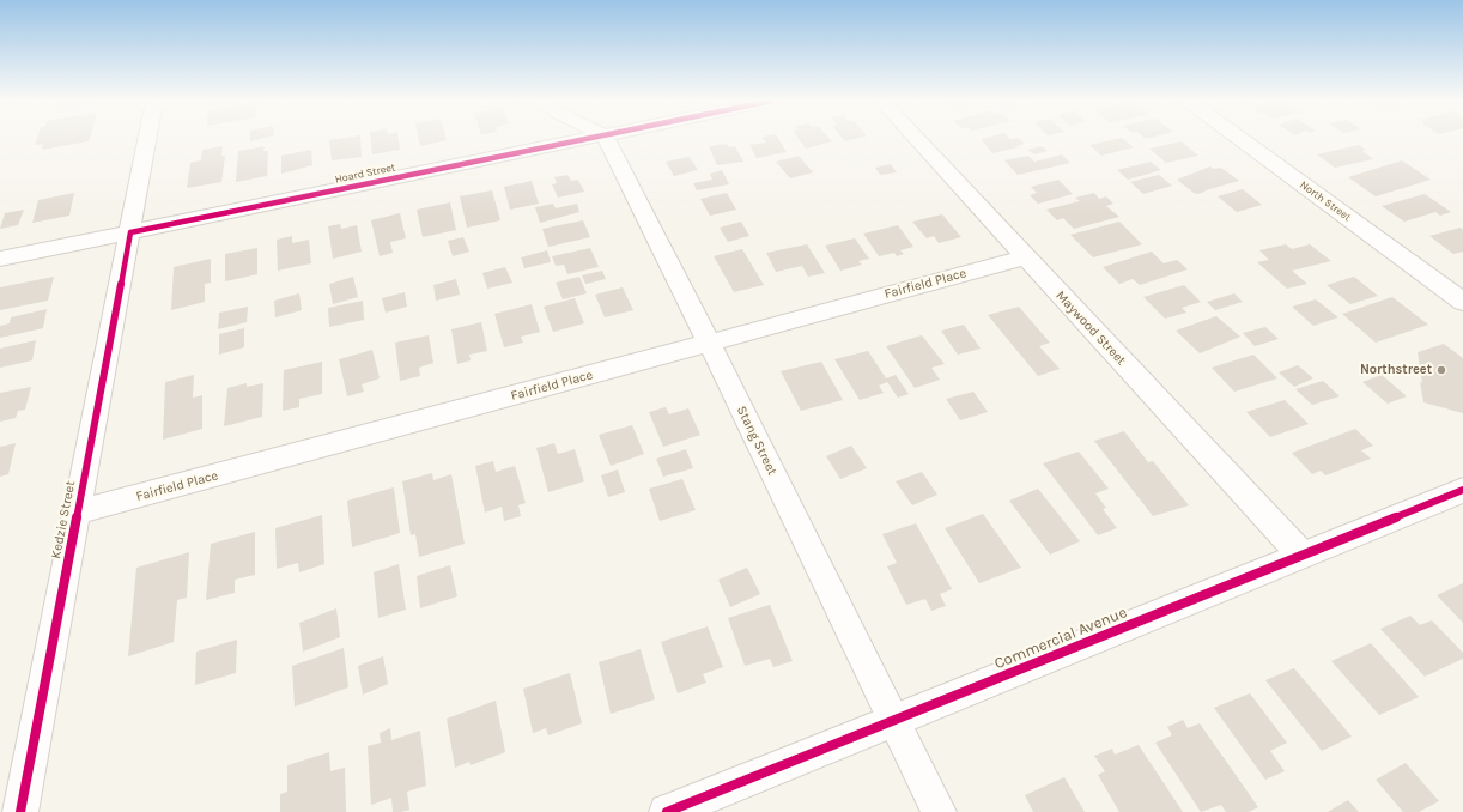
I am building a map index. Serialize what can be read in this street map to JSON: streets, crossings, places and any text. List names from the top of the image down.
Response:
{
  "streets": {
    "street": [
      "Hoard Street",
      "North Street",
      "Fairfield Place",
      "Maywood Street",
      "Stang Street",
      "Kedzie Street",
      "Commercial Avenue"
    ]
  },
  "crossings": [
    ["Hoard Street", "Kedzie Street"],
    ["Fairfield Place", "Maywood Street"],
    ["Fairfield Place", "Stang Street"],
    ["Fairfield Place", "Kedzie Street"],
    ["Maywood Street", "Commercial Avenue"],
    ["Stang Street", "Commercial Avenue"]
  ],
  "places": ["Northstreet"]
}
